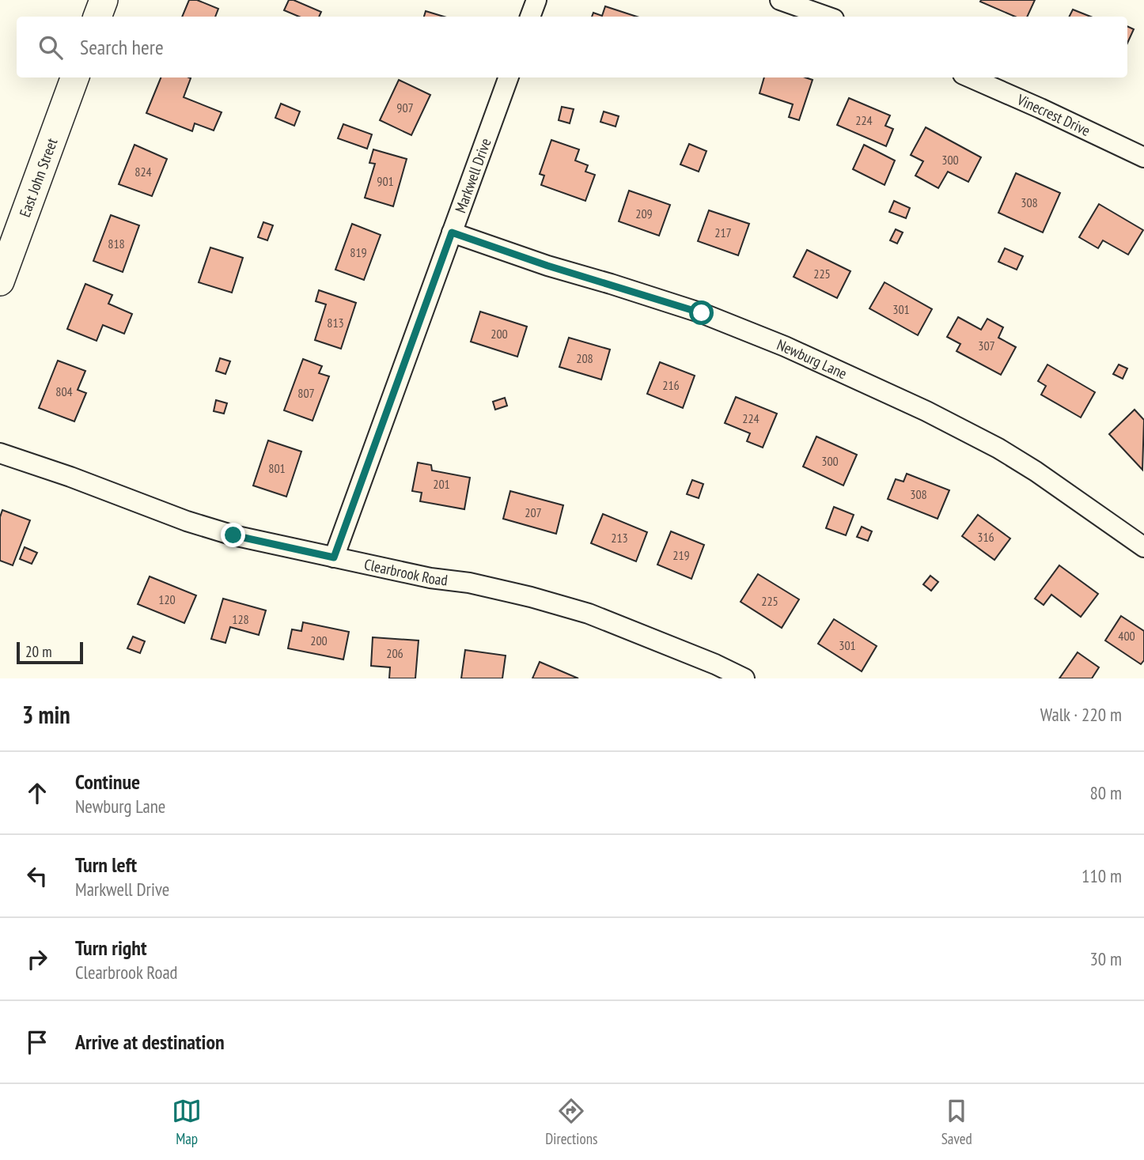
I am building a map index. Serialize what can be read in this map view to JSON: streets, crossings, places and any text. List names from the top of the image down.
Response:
{
  "streets": {
    "main road": ["East John Street"],
    "street": [
      "Vinecrest Drive",
      "Markwell Drive",
      "Newburg Lane",
      "Clearbrook Road"
    ]
  },
  "crossings": [
    ["Markwell Drive", "Newburg Lane"],
    ["Markwell Drive", "Clearbrook Road"]
  ],
  "house_numbers": [
    "907",
    "224",
    "300",
    "824",
    "901",
    "308",
    "209",
    "217",
    "818",
    "819",
    "225",
    "301",
    "813",
    "200",
    "307",
    "208",
    "216",
    "804",
    "807",
    "224",
    "300",
    "801",
    "201",
    "308",
    "207",
    "316",
    "213",
    "219",
    "120",
    "225",
    "128",
    "400",
    "200",
    "301",
    "206"
  ],
  "scale_bar": "20 m",
  "page": {
    "search": "Search here",
    "scale": "20 m",
    "heading": ["3 min", "Walk · 220 m"],
    "list": [
      ["Continue", "Newburg Lane", "80 m"],
      ["Turn left", "Markwell Drive", "110 m"],
      ["Turn right", "Clearbrook Road", "30 m"],
      "Arrive at destination"
    ],
    "nav": ["Map", "Directions", "Saved"]
  }
}
